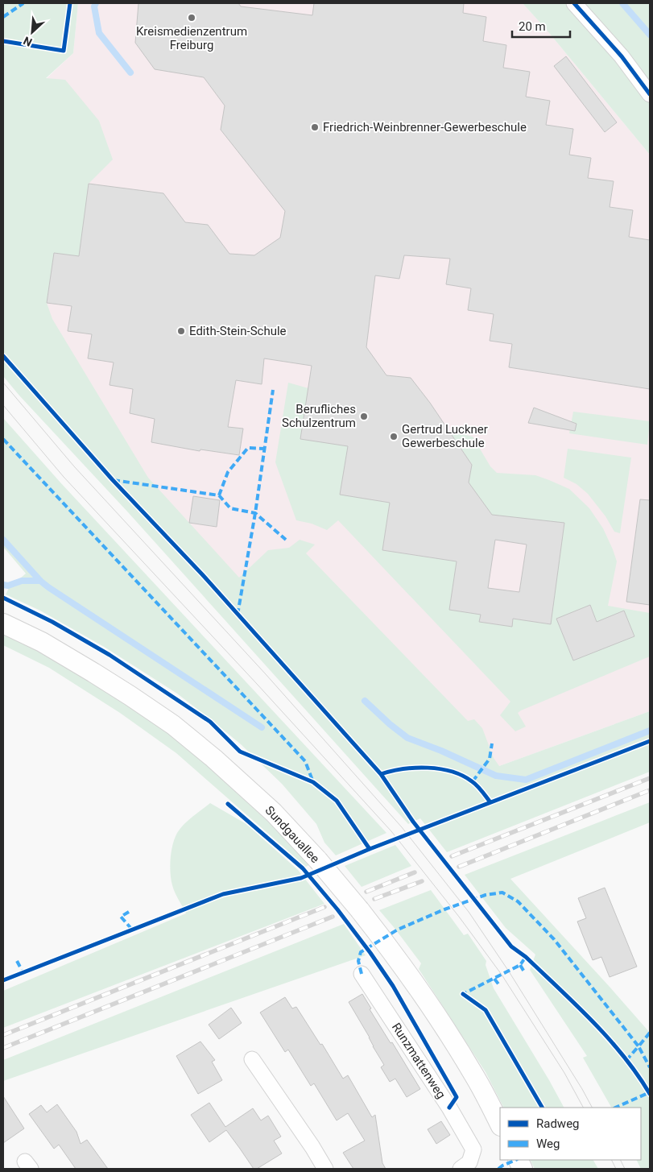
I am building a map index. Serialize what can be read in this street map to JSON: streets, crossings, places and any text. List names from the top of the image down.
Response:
{
  "streets": {
    "street": ["Sundgauallee", "Runzmattenweg"]
  },
  "places": [
    "Kreismedienzentrum Freiburg",
    "Friedrich-Weinbrenner-Gewerbeschule",
    "Edith-Stein-Schule",
    "Berufliches Schulzentrum",
    "Gertrud Luckner Gewerbeschule"
  ],
  "legend": ["Radweg", "Weg"],
  "scale_bar": "20 m",
  "north": "bottom left"
}
